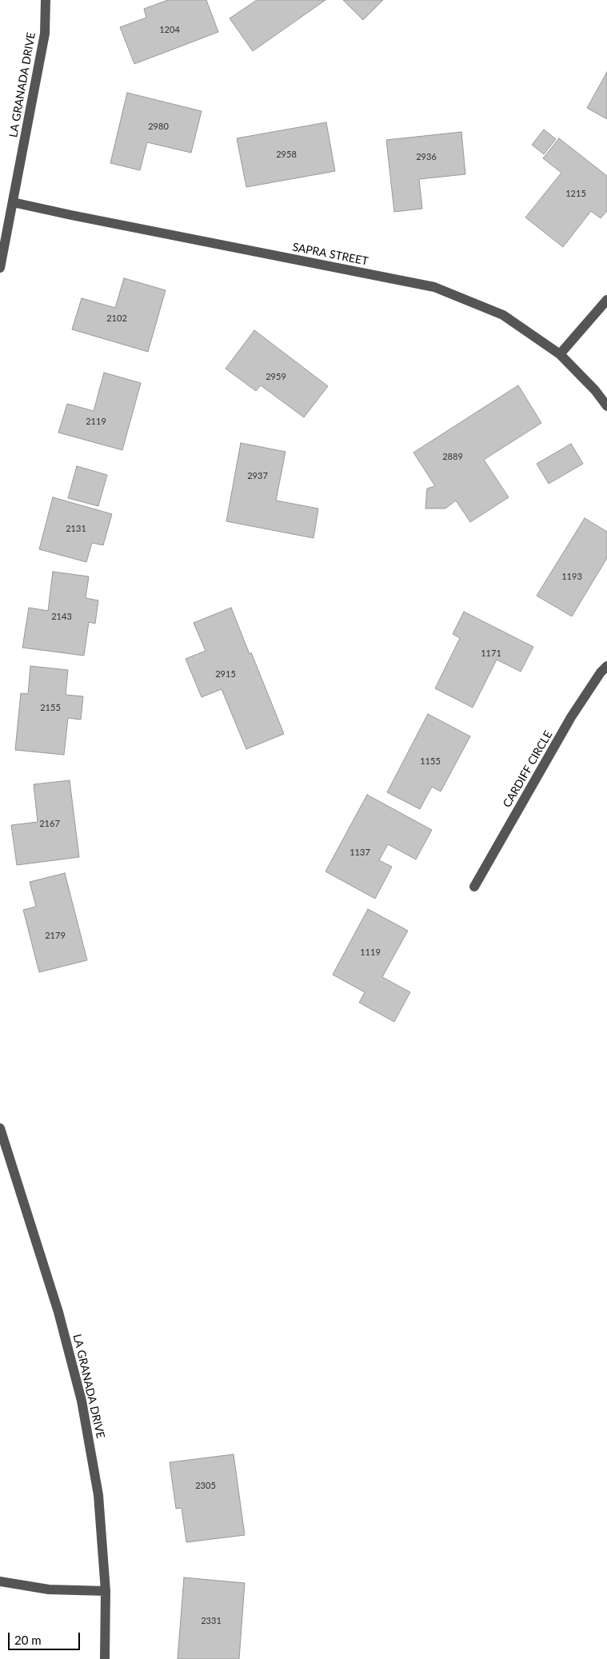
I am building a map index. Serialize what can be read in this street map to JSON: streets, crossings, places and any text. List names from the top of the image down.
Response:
{
  "streets": {
    "street": ["LA GRANADA DRIVE", "SAPRA STREET", "CARDIFF CIRCLE"]
  },
  "crossings": [
    ["LA GRANADA DRIVE", "SAPRA STREET"]
  ],
  "house_numbers": [
    "1204",
    "2980",
    "2958",
    "2936",
    "1215",
    "2102",
    "2959",
    "2119",
    "2889",
    "2937",
    "2131",
    "1193",
    "2143",
    "1171",
    "2915",
    "2155",
    "1155",
    "2167",
    "1137",
    "2179",
    "1119",
    "2305",
    "2331"
  ],
  "scale_bar": "20 m"
}
